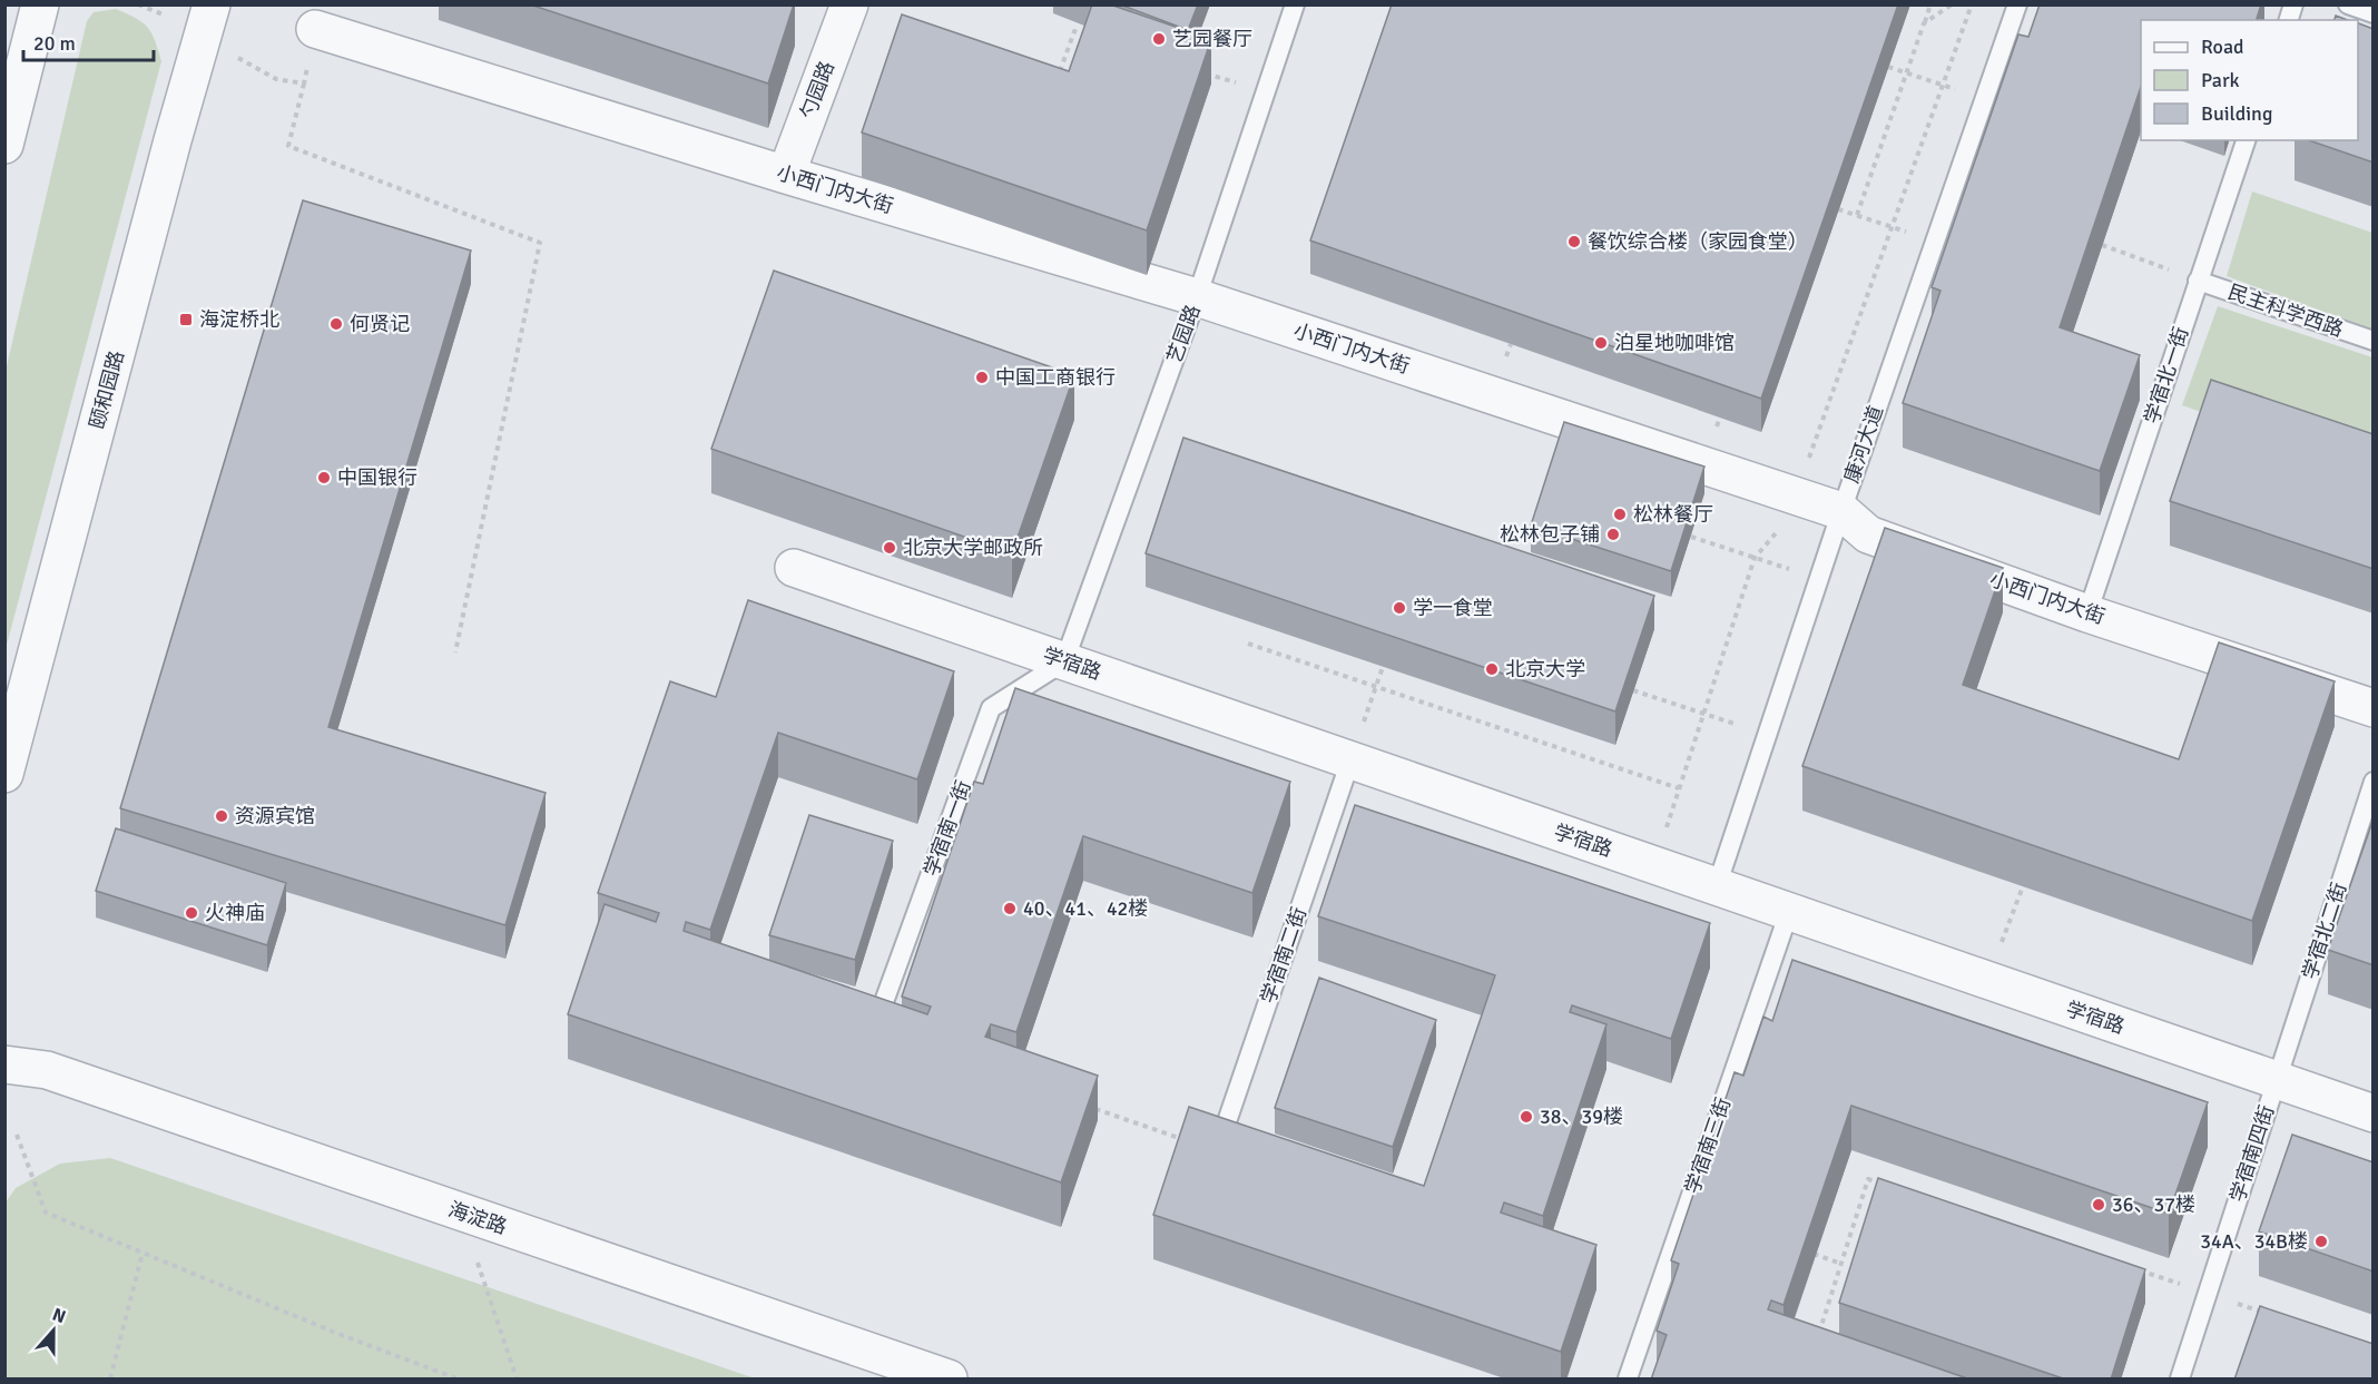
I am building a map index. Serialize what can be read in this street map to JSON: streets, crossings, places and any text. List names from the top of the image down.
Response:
{
  "streets": {
    "street": [
      "勺园路",
      "小西门内大街",
      "颐和园路",
      "学宿路",
      "海淀路"
    ],
    "lane": [
      "民主科学西路",
      "艺园路",
      "学宿北一街",
      "康河大道",
      "学宿南一街",
      "学宿北二街",
      "学宿南二街",
      "学宿南三街",
      "学宿南四街"
    ]
  },
  "crossings": [
    ["勺园路", "小西门内大街"],
    ["小西门内大街", "艺园路"],
    ["小西门内大街", "学宿北一街"],
    ["小西门内大街", "康河大道"],
    ["民主科学西路", "学宿北一街"],
    ["艺园路", "学宿路"],
    ["艺园路", "学宿南一街"],
    ["康河大道", "学宿路"],
    ["学宿路", "学宿南一街"],
    ["学宿路", "学宿北二街"],
    ["学宿路", "学宿南二街"],
    ["学宿路", "学宿南三街"],
    ["学宿路", "学宿南四街"],
    ["学宿北二街", "学宿南四街"]
  ],
  "places": {
    "other": [
      "艺园餐厅",
      "餐饮综合楼（家园食堂）",
      "何贤记",
      "泊星地咖啡馆",
      "中国工商银行",
      "中国银行",
      "松林餐厅",
      "松林包子铺",
      "北京大学邮政所",
      "学一食堂",
      "北京大学",
      "资源宾馆",
      "40、41、42楼",
      "火神庙",
      "38、39楼",
      "36、37楼",
      "34A、34B楼"
    ],
    "transit": ["海淀桥北"]
  },
  "legend": ["Road", "Park", "Building"],
  "scale_bar": "20 m",
  "north": "top"
}
